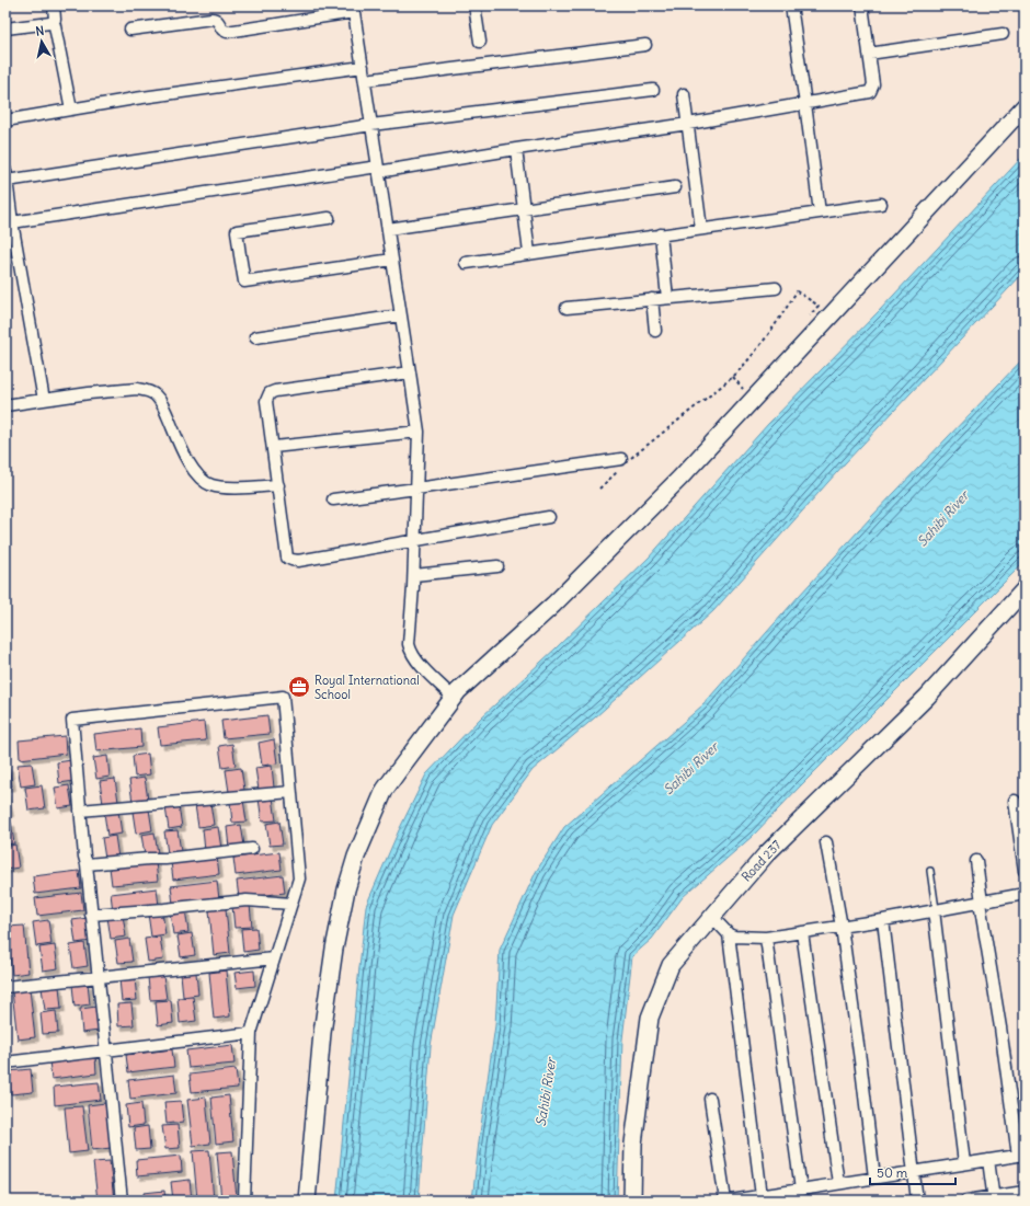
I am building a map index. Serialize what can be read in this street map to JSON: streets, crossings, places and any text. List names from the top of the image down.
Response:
{
  "streets": {
    "street": ["Road 237"]
  },
  "water": ["Sahibi River"],
  "places": {
    "office": ["Royal International School"]
  },
  "scale_bar": "50 m",
  "north": "top"
}
